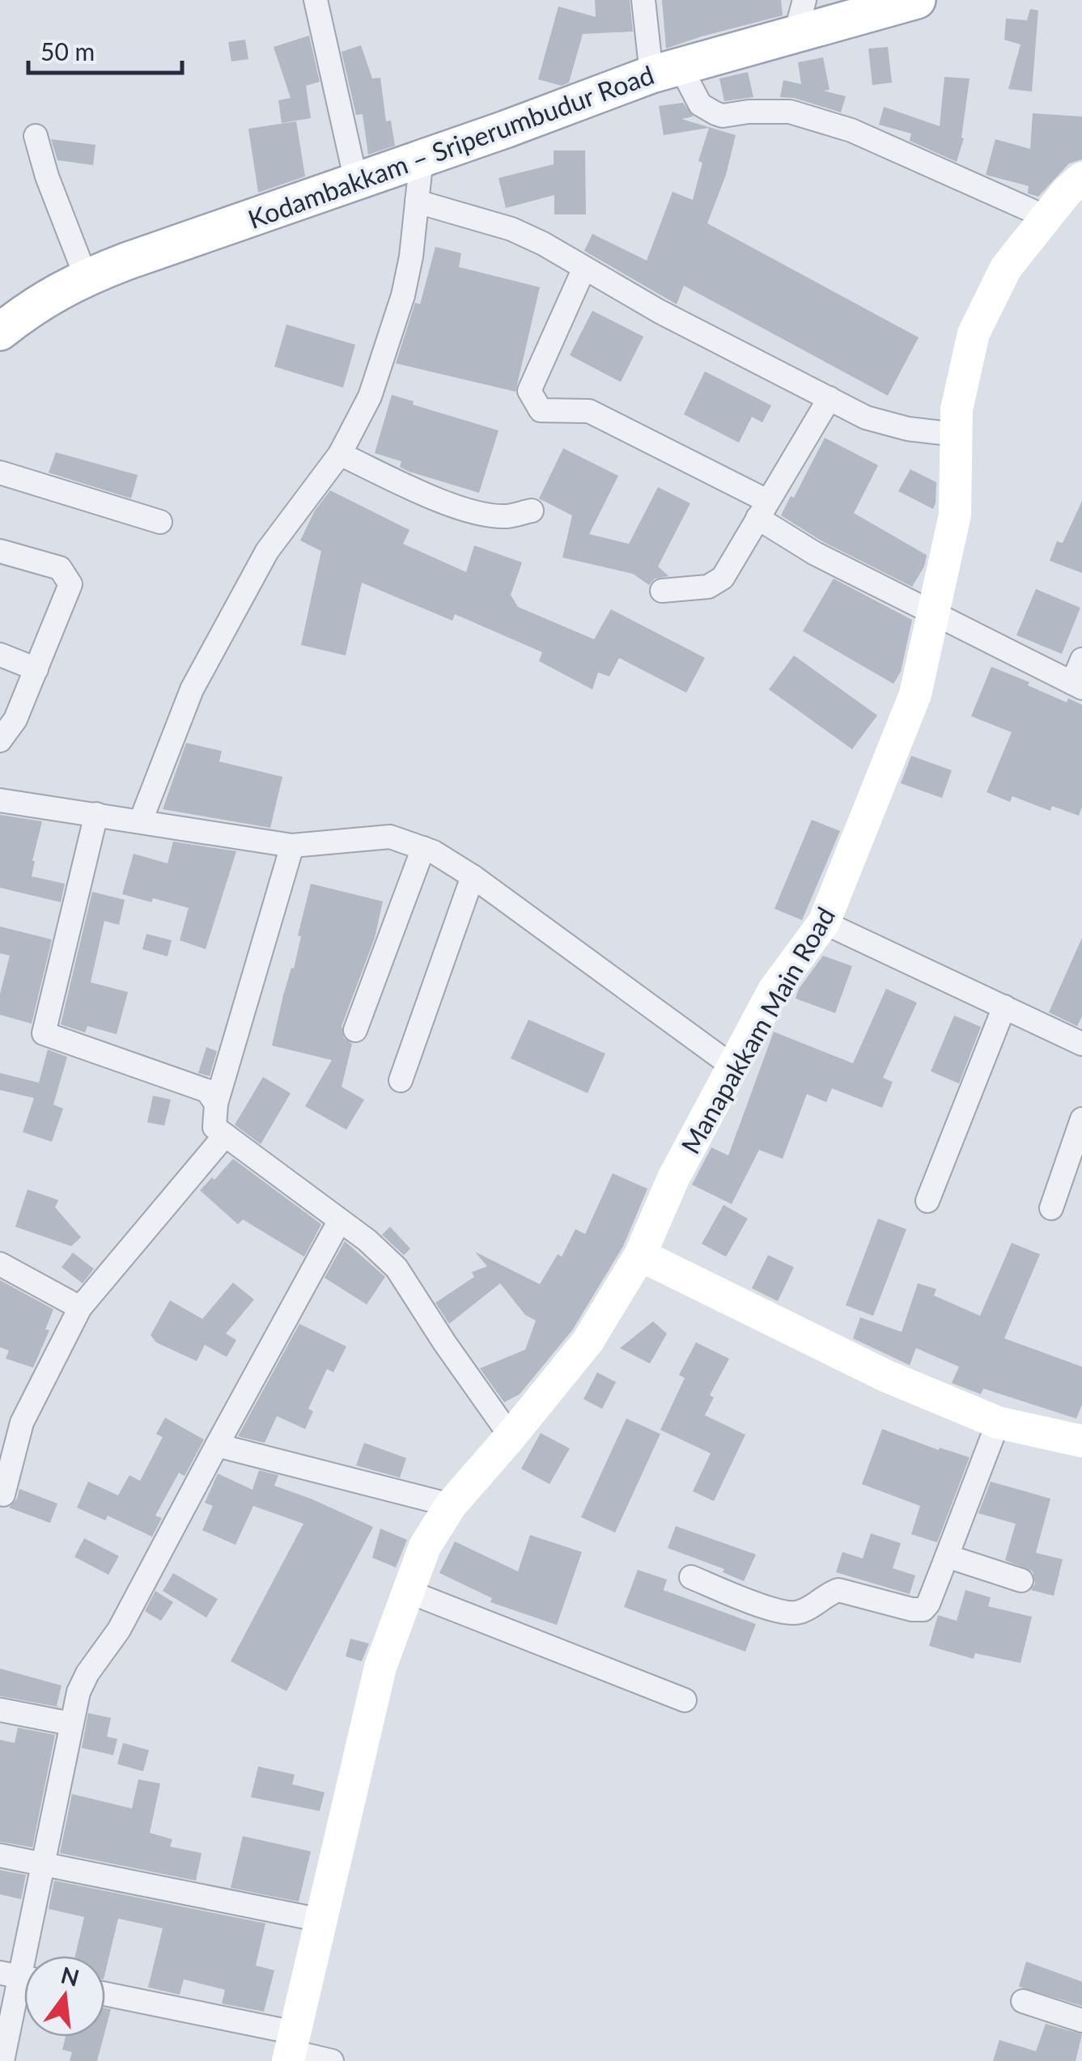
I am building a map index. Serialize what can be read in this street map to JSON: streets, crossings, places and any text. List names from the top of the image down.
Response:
{
  "streets": {
    "main road": ["Kodambakkam – Sriperumbudur Road", "Manapakkam Main Road"]
  },
  "scale_bar": "50 m",
  "north": "top"
}
